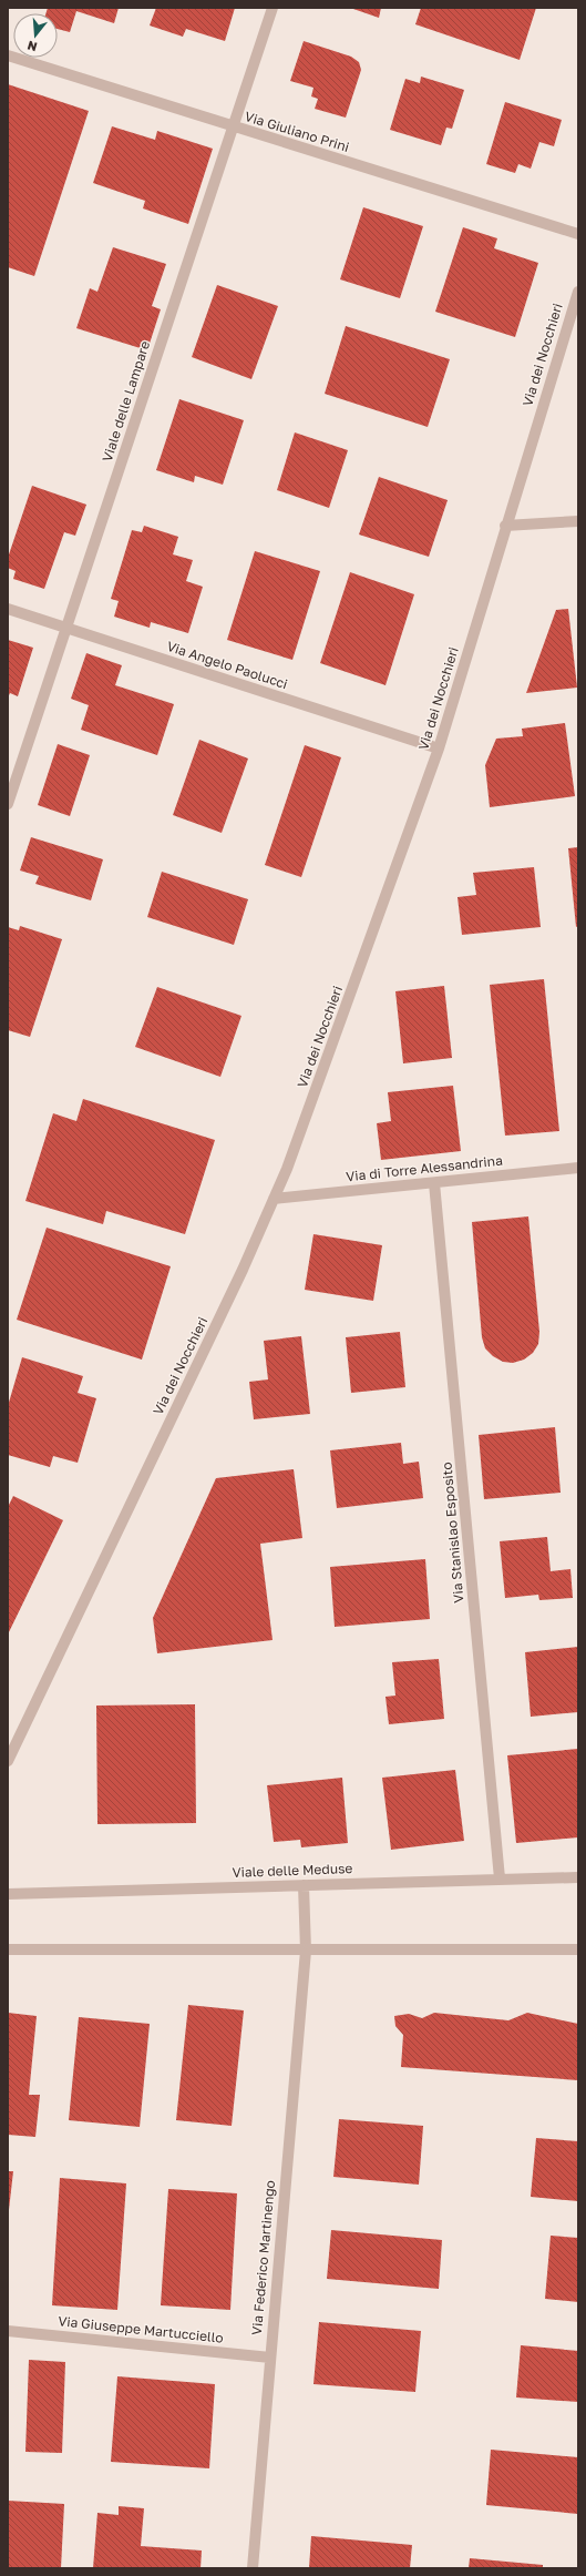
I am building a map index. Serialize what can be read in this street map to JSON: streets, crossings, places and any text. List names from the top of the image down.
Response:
{
  "streets": {
    "street": [
      "Via Giuliano Prini",
      "Via dei Nocchieri",
      "Viale delle Lampare",
      "Via Angelo Paolucci",
      "Via di Torre Alessandrina",
      "Via Stanislao Esposito",
      "Viale delle Meduse",
      "Via Federico Martinengo",
      "Via Giuseppe Martucciello"
    ]
  },
  "crossings": [
    ["Via Giuliano Prini", "Viale delle Lampare"],
    ["Via dei Nocchieri", "Via Angelo Paolucci"],
    ["Via dei Nocchieri", "Via di Torre Alessandrina"],
    ["Viale delle Lampare", "Via Angelo Paolucci"],
    ["Via di Torre Alessandrina", "Via Stanislao Esposito"],
    ["Via Stanislao Esposito", "Viale delle Meduse"],
    ["Viale delle Meduse", "Via Federico Martinengo"],
    ["Via Federico Martinengo", "Via Giuseppe Martucciello"]
  ],
  "north": "bottom"
}
